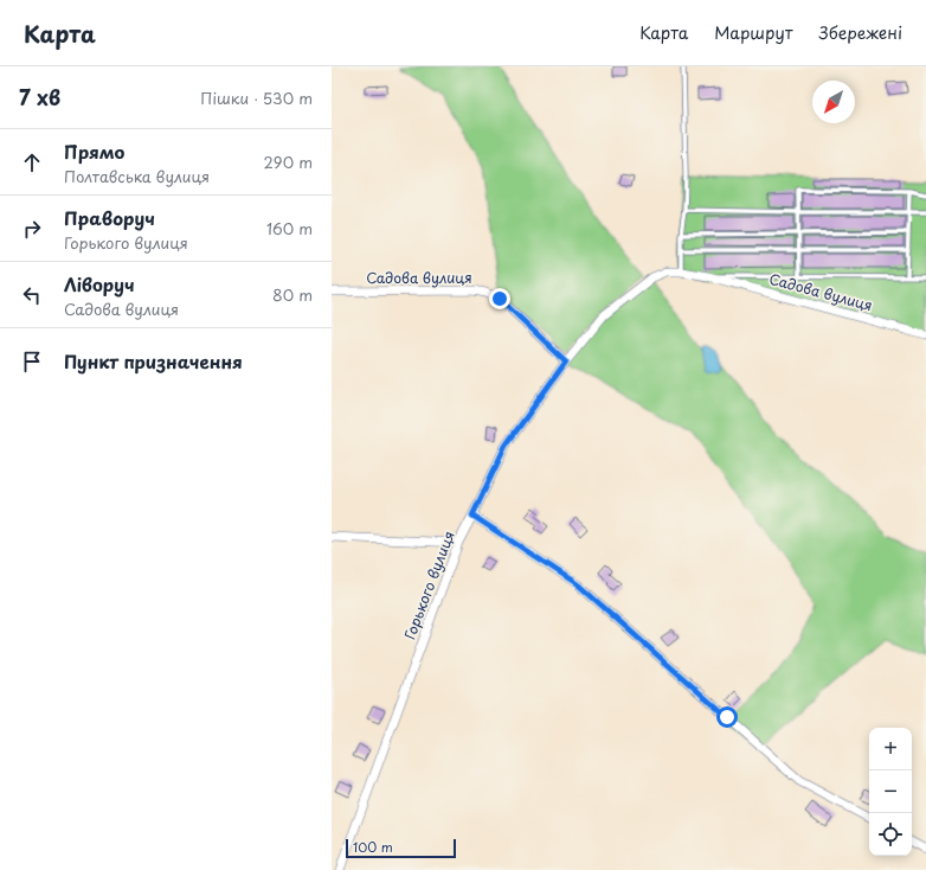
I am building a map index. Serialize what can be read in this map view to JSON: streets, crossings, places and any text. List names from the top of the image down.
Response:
{
  "streets": {
    "street": ["Садова вулиця", "Горького вулиця"]
  },
  "crossings": [
    ["Садова вулиця", "Горького вулиця"]
  ],
  "scale_bar": "100 m",
  "north": "bottom left",
  "page": {
    "header": "Карта",
    "nav": ["Карта", "Маршрут", "Збережені"],
    "heading": ["7 хв", "Пішки · 530 m"],
    "list": [
      ["Прямо", "Полтавська вулиця", "290 m"],
      ["Праворуч", "Горького вулиця", "160 m"],
      ["Ліворуч", "Садова вулиця", "80 m"],
      "Пункт призначення"
    ],
    "map_buttons": ["+", "−"],
    "scale": "100 m"
  }
}
